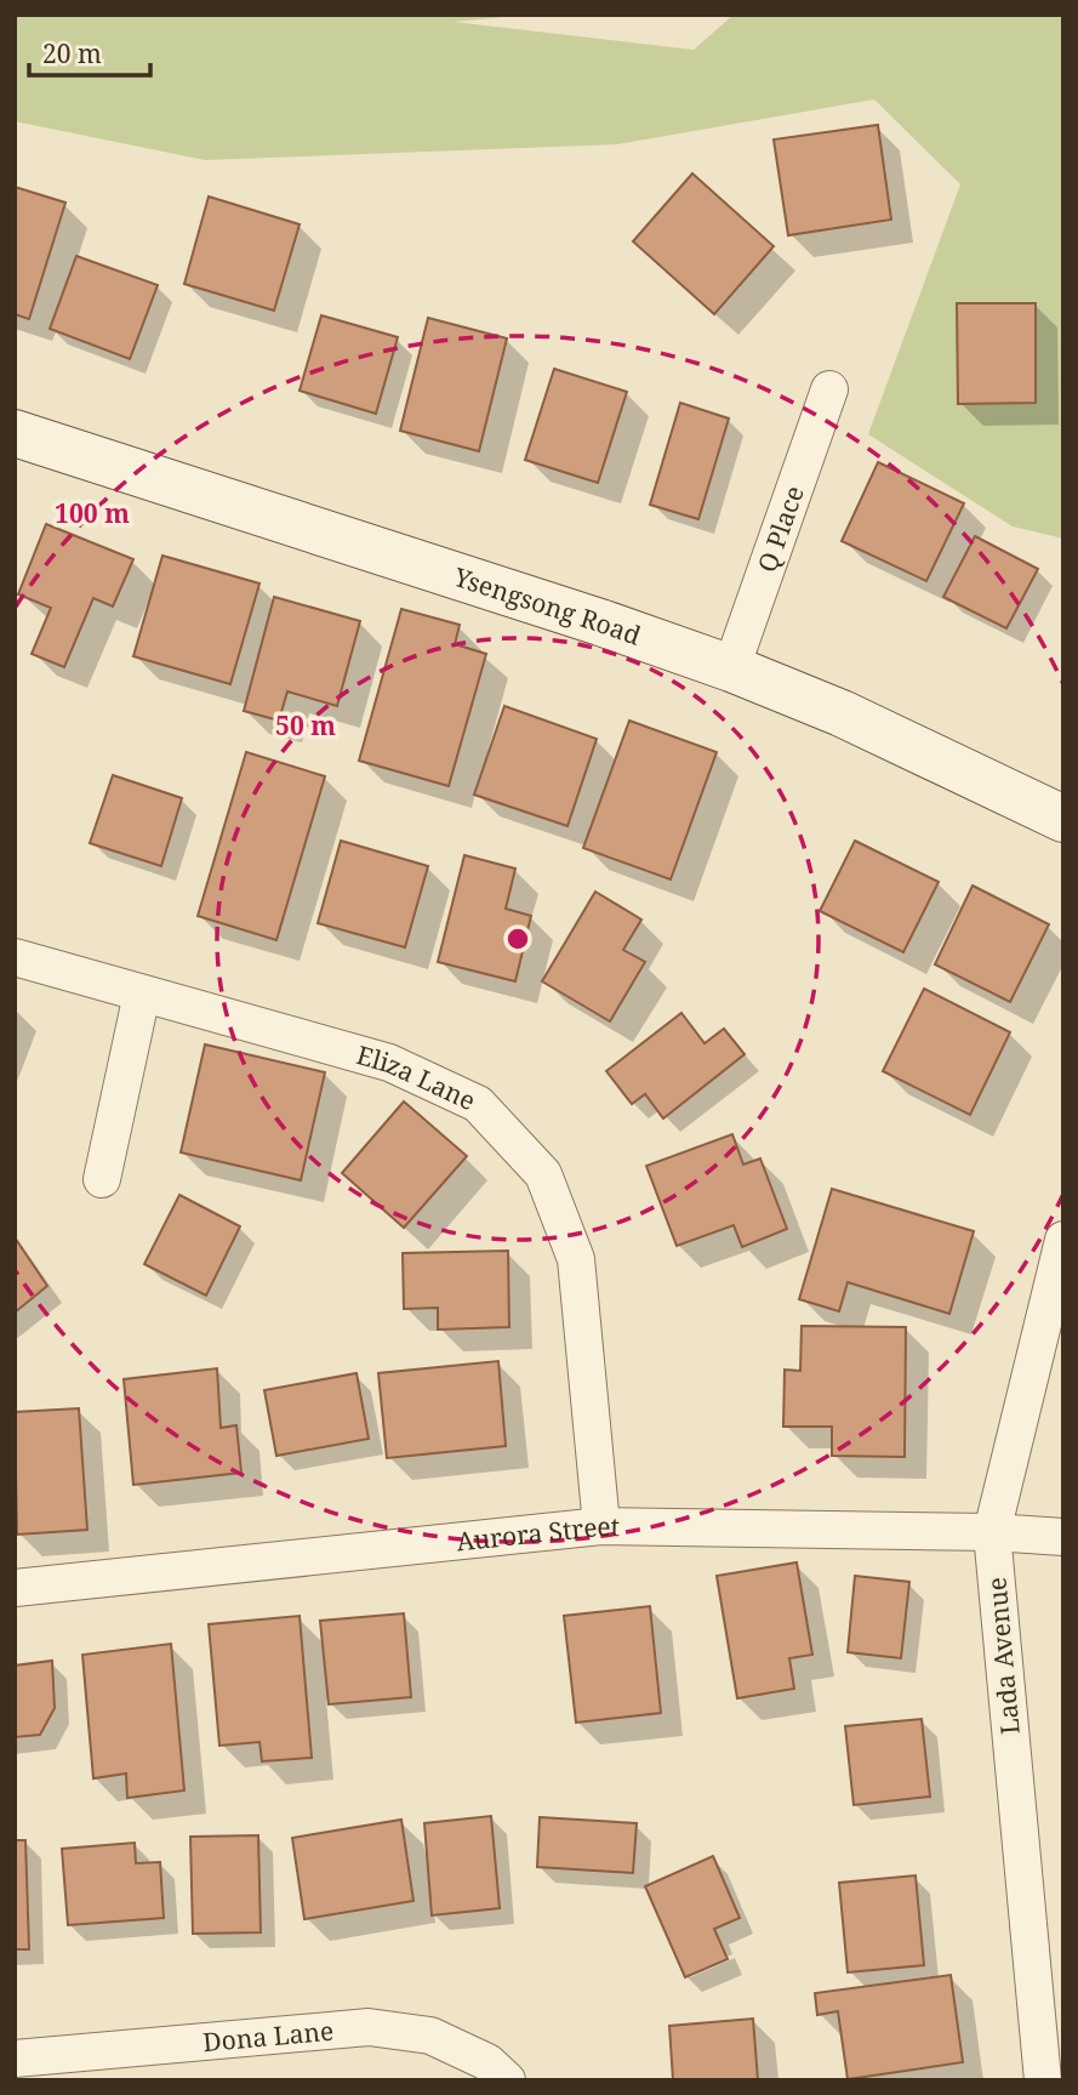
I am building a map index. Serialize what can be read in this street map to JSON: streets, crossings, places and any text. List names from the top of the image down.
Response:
{
  "streets": {
    "main road": ["Ysengsong Road"],
    "street": [
      "Q Place",
      "Eliza Lane",
      "Aurora Street",
      "Lada Avenue",
      "Dona Lane"
    ]
  },
  "crossings": [
    ["Q Place", "Ysengsong Road"],
    ["Eliza Lane", "Aurora Street"],
    ["Aurora Street", "Lada Avenue"]
  ],
  "scale_bar": "20 m",
  "rings": ["100 m", "50 m"]
}
